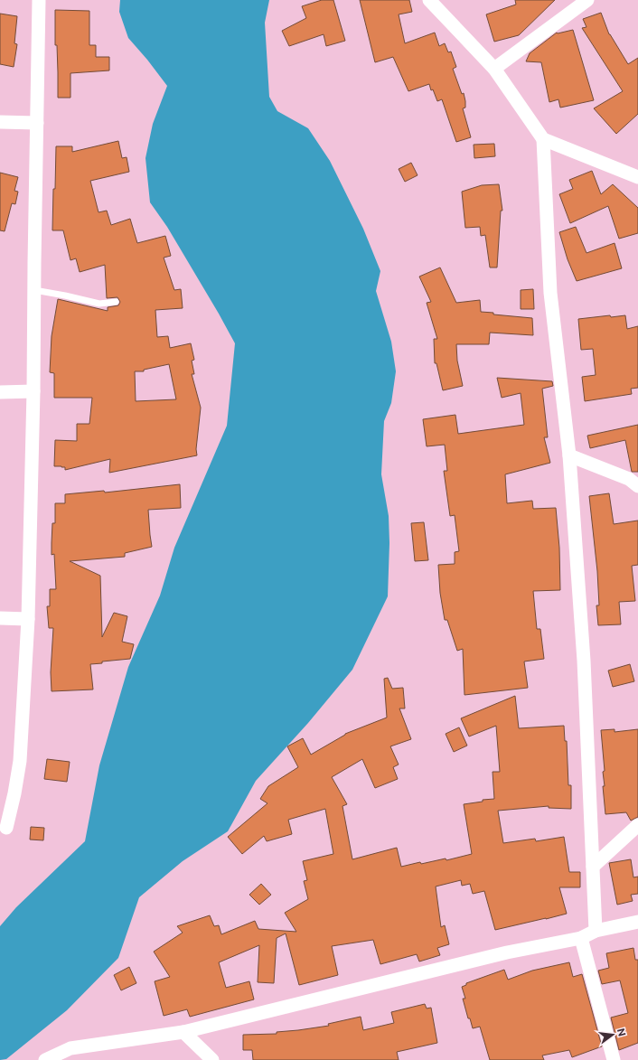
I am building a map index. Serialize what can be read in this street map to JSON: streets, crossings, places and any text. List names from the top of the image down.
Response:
{
  "north": "right"
}
